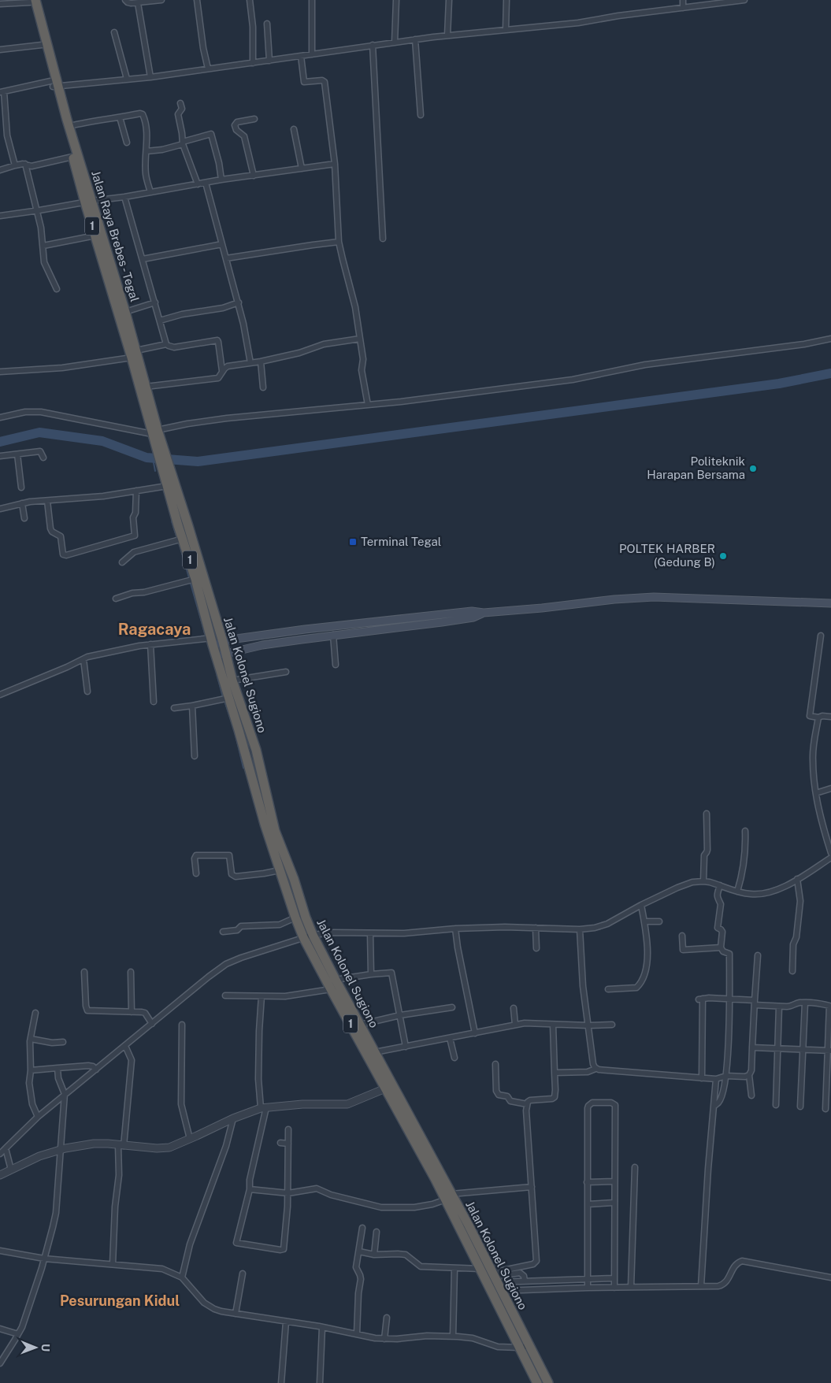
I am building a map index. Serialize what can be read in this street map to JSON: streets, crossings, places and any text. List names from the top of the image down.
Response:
{
  "streets": {
    "highway": ["1", "Jalan Raya Brebes - Tegal", "Jalan Kolonel Sugiono"]
  },
  "crossings": [
    ["1", "Jalan Kolonel Sugiono"],
    ["Jalan Raya Brebes - Tegal", "Jalan Kolonel Sugiono"]
  ],
  "districts": ["Ragacaya", "Pesurungan Kidul"],
  "places": {
    "other": ["Politeknik Harapan Bersama", "POLTEK HARBER (Gedung B)"],
    "transit": ["Terminal Tegal"]
  },
  "north": "right"
}
